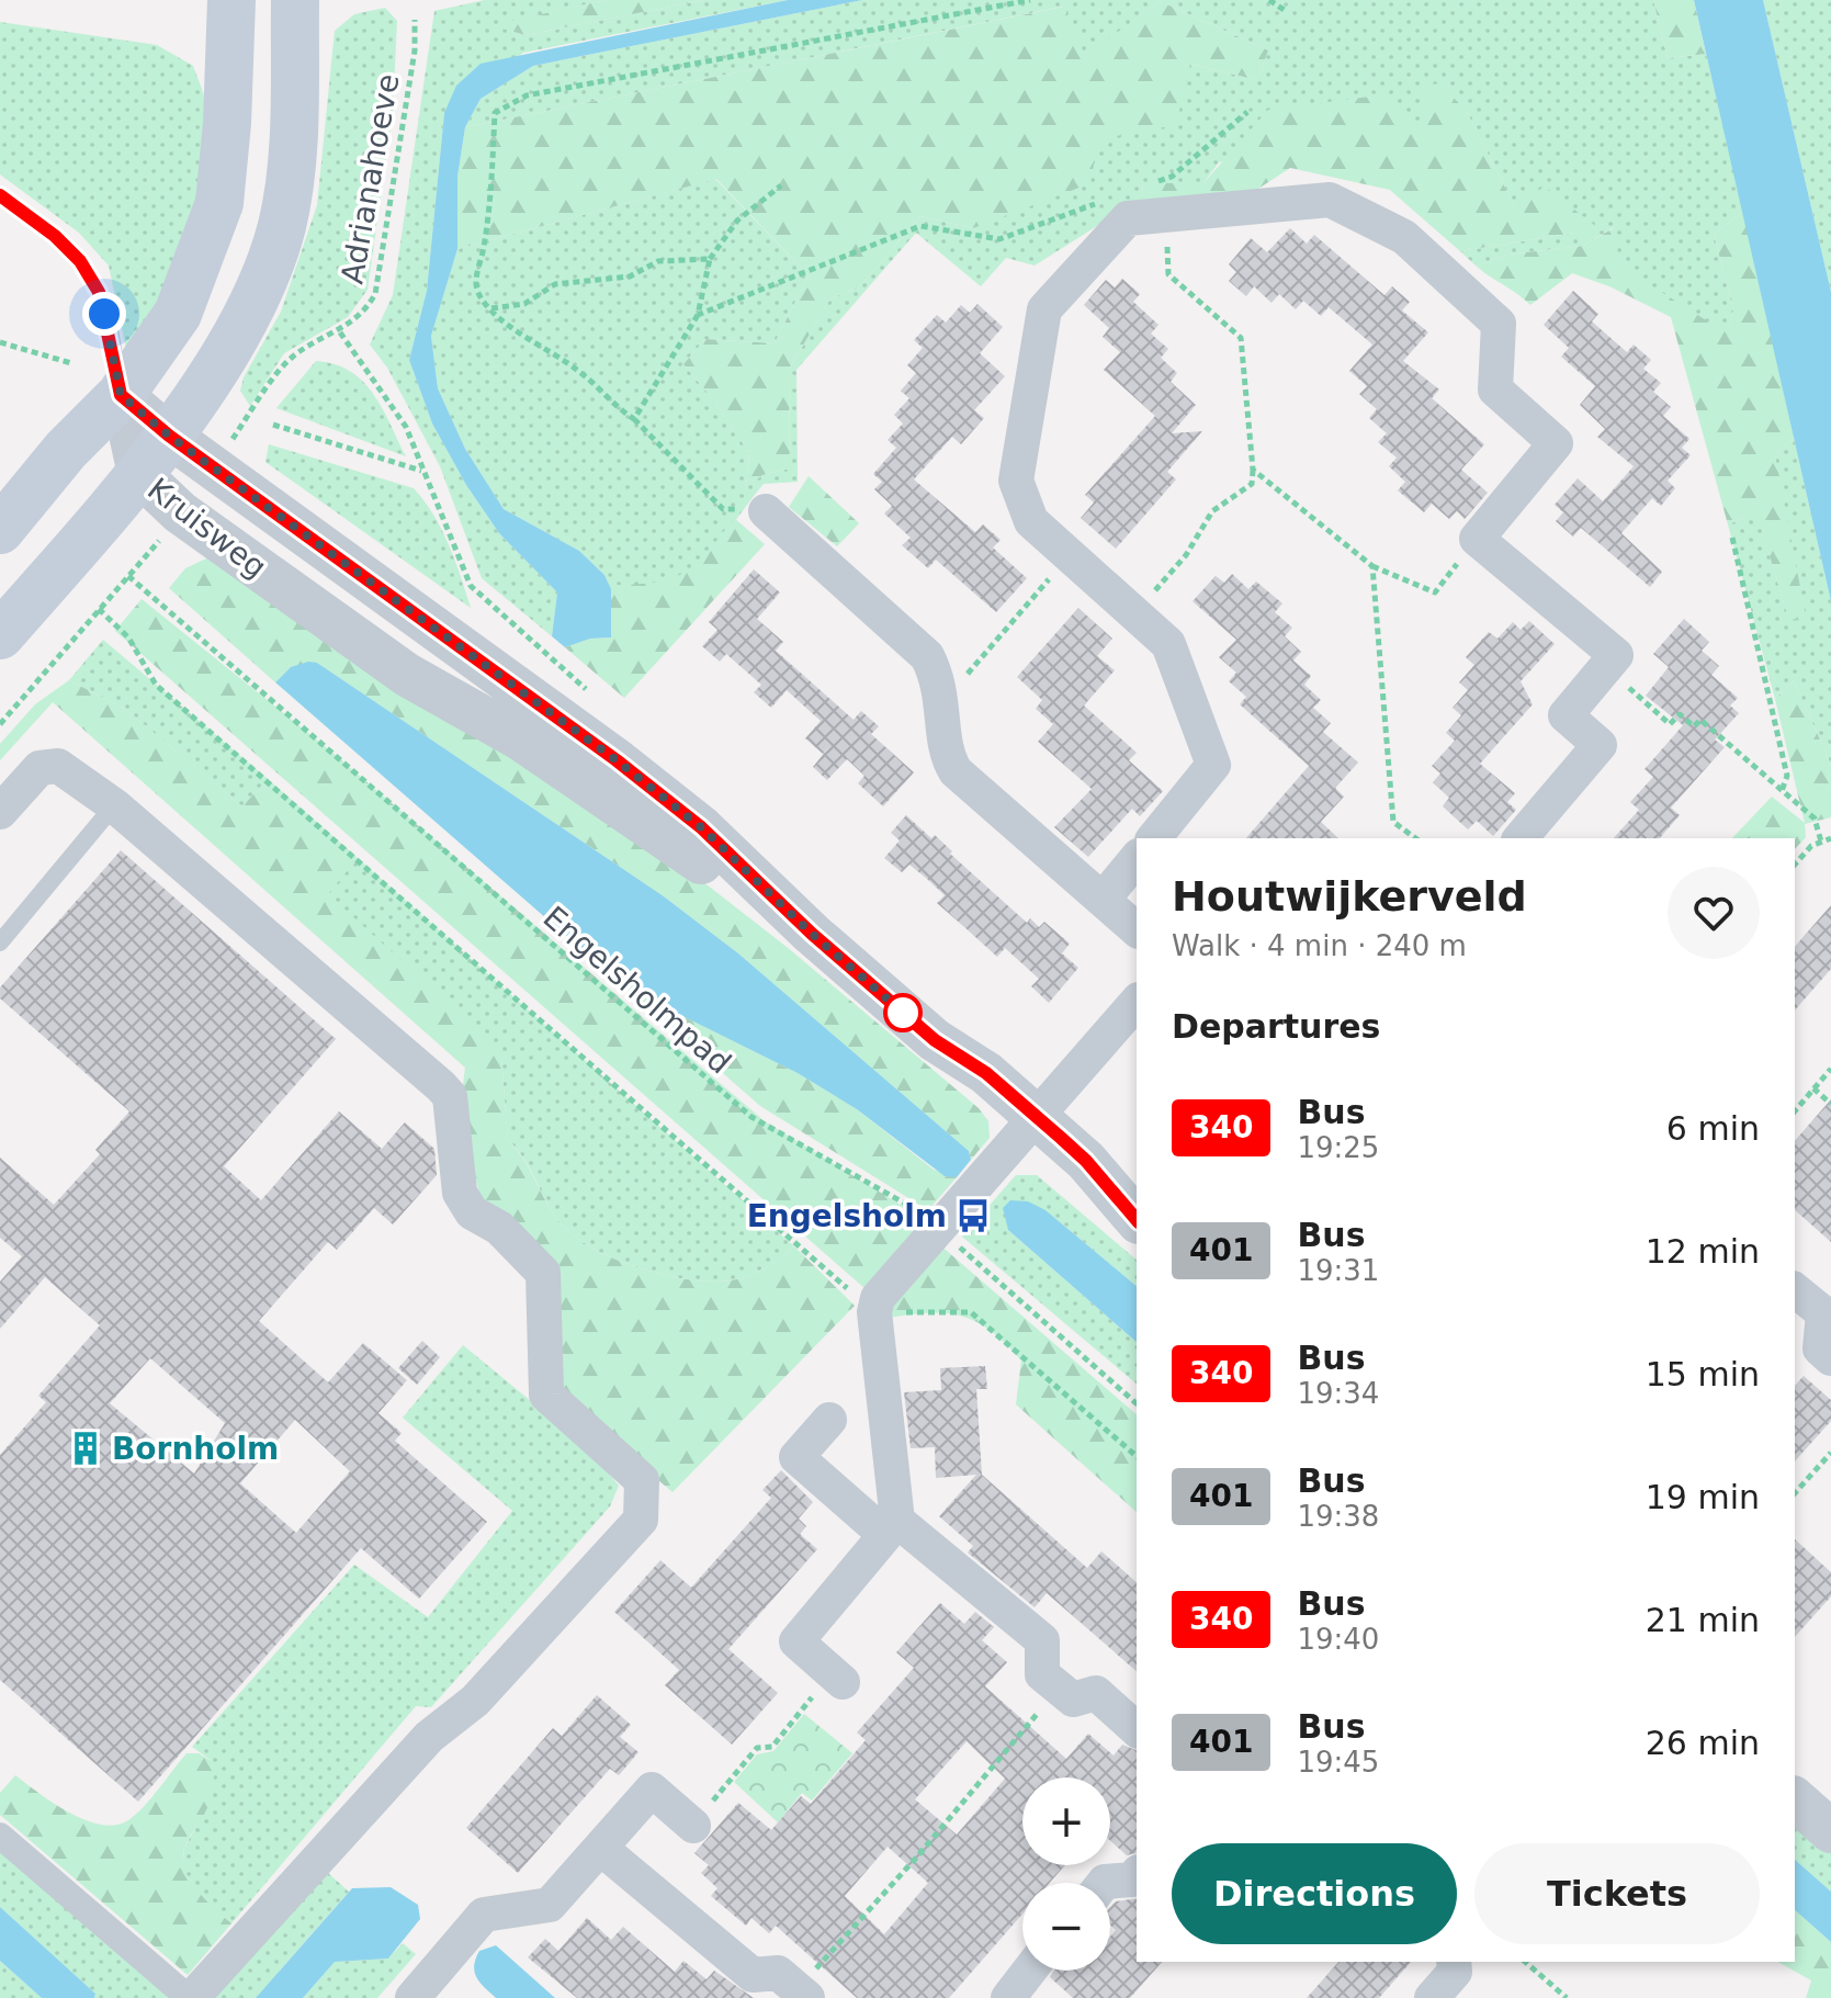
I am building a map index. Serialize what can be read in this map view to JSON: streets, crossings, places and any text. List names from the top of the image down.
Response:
{
  "streets": {
    "street": ["Kruisweg"],
    "path": ["Adrianahoeve", "Engelsholmpad"]
  },
  "places": {
    "bus stop": ["Engelsholm"],
    "building": ["Bornholm"]
  },
  "lines": ["bus line 340"],
  "page": {
    "heading": [
      ["Houtwijkerveld", "Walk · 4 min · 240 m"],
      "Departures"
    ],
    "list": [
      {
        "mark": "340",
        "name": "Bus",
        "note": "19:25",
        "value": "6 min"
      },
      {
        "mark": "401",
        "name": "Bus",
        "note": "19:31",
        "value": "12 min"
      },
      {
        "mark": "340",
        "name": "Bus",
        "note": "19:34",
        "value": "15 min"
      },
      {
        "mark": "401",
        "name": "Bus",
        "note": "19:38",
        "value": "19 min"
      },
      {
        "mark": "340",
        "name": "Bus",
        "note": "19:40",
        "value": "21 min"
      },
      {
        "mark": "401",
        "name": "Bus",
        "note": "19:45",
        "value": "26 min"
      }
    ],
    "map_buttons": ["+", "−"],
    "buttons": ["Directions", "Tickets"]
  }
}
